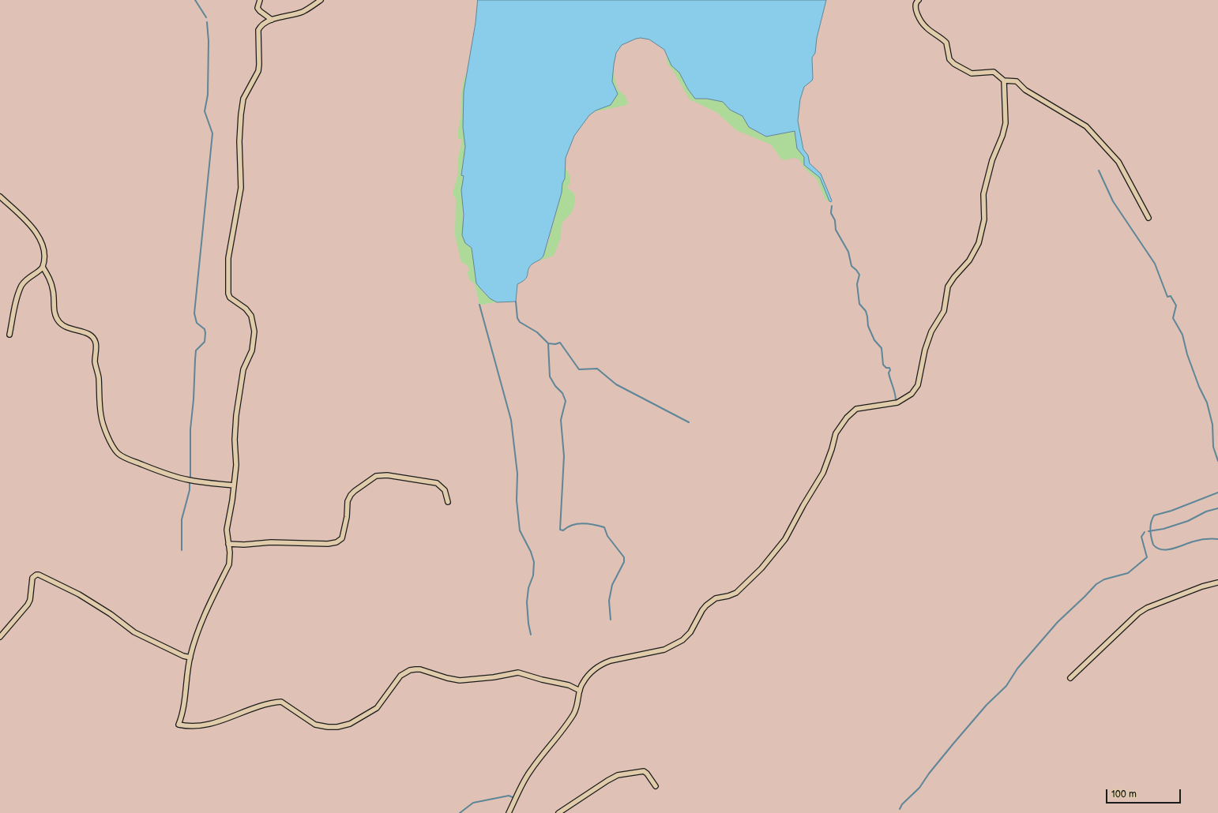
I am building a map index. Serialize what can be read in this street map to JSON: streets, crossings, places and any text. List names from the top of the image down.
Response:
{
  "scale_bar": "100 m"
}
